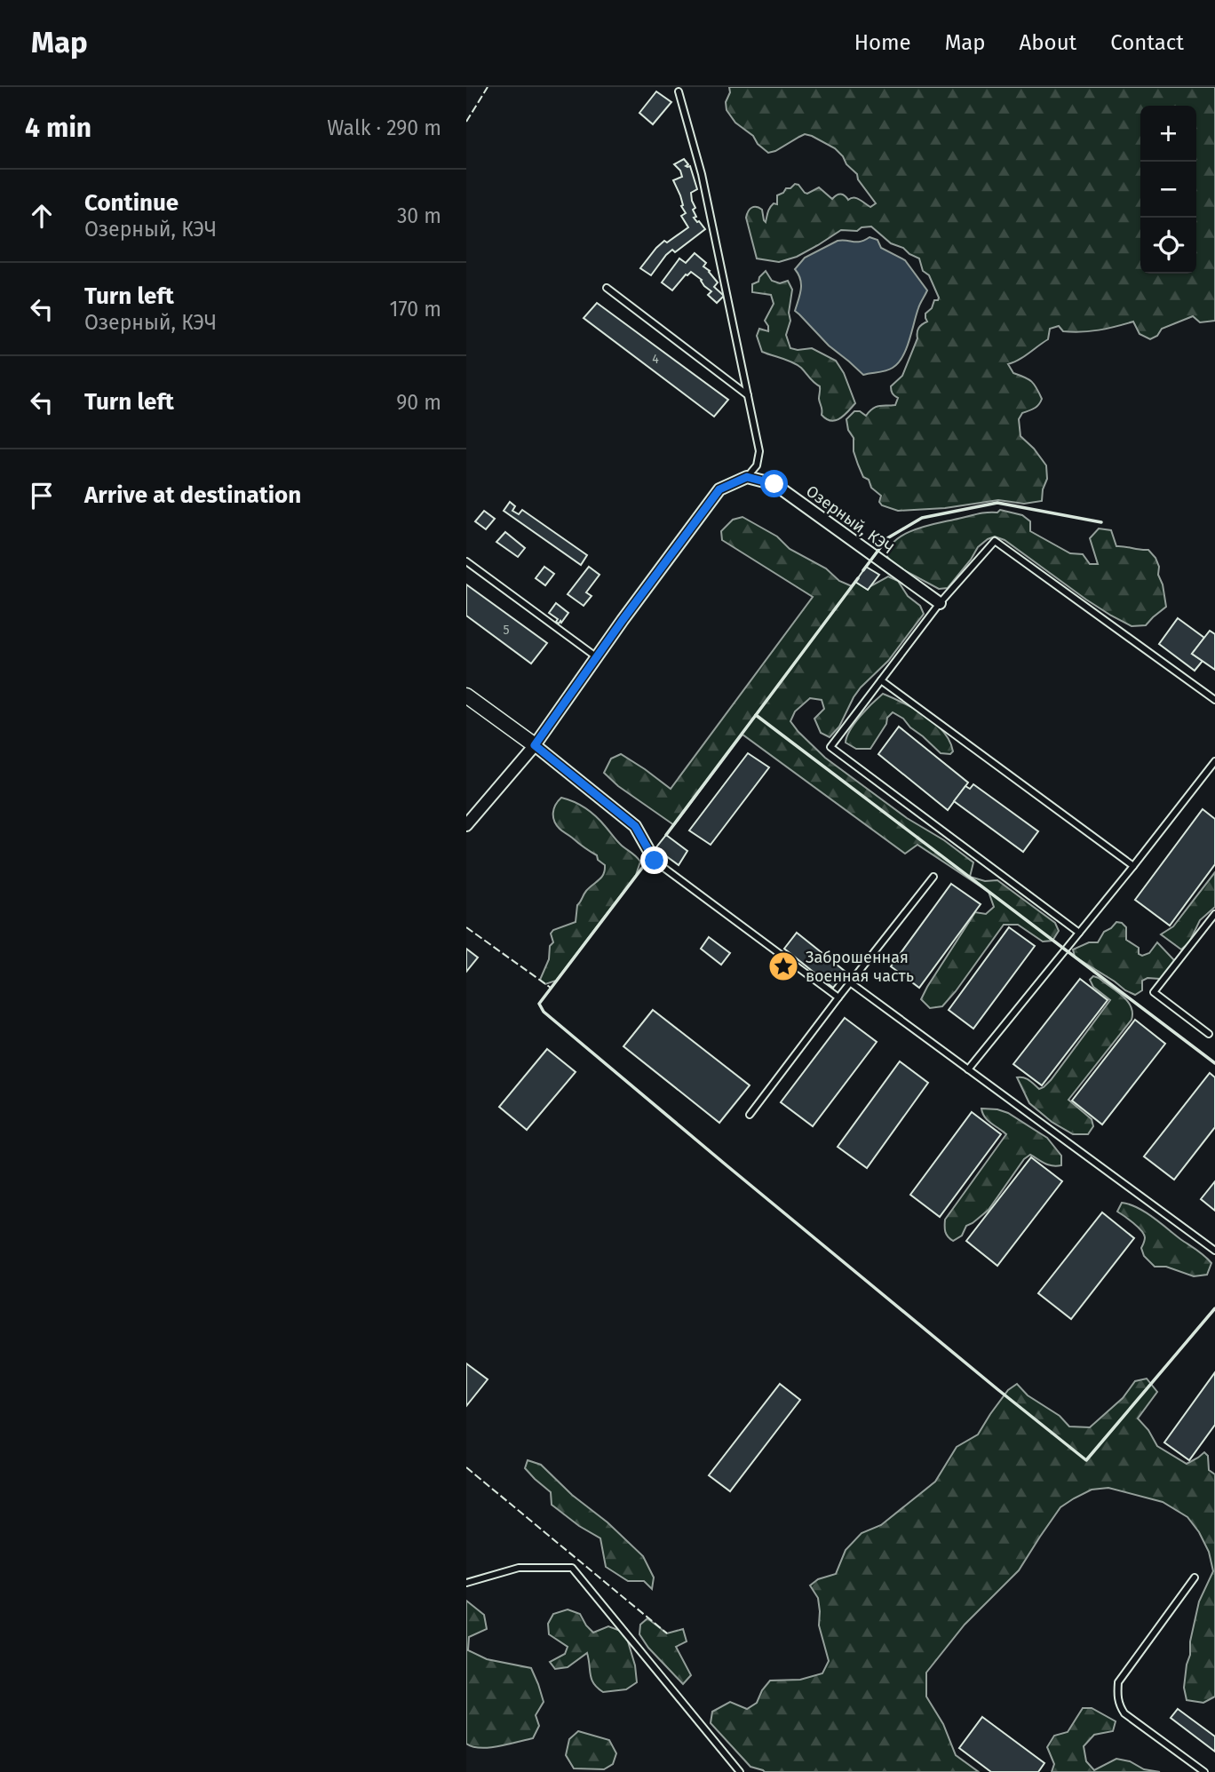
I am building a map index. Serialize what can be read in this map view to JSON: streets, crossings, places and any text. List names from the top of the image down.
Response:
{
  "streets": {
    "street": ["Озерный, КЭЧ"]
  },
  "places": {
    "place": ["Заброшенная военная часть"]
  },
  "house_numbers": ["4", "5"],
  "page": {
    "header": "Map",
    "nav": [
      "Home",
      "Map",
      "About",
      "Contact"
    ],
    "heading": ["4 min", "Walk · 290 m"],
    "map_buttons": ["+", "−"],
    "list": [
      ["Continue", "Озерный, КЭЧ", "30 m"],
      ["Turn left", "Озерный, КЭЧ", "170 m"],
      ["Turn left", "90 m"],
      "Arrive at destination"
    ]
  }
}
